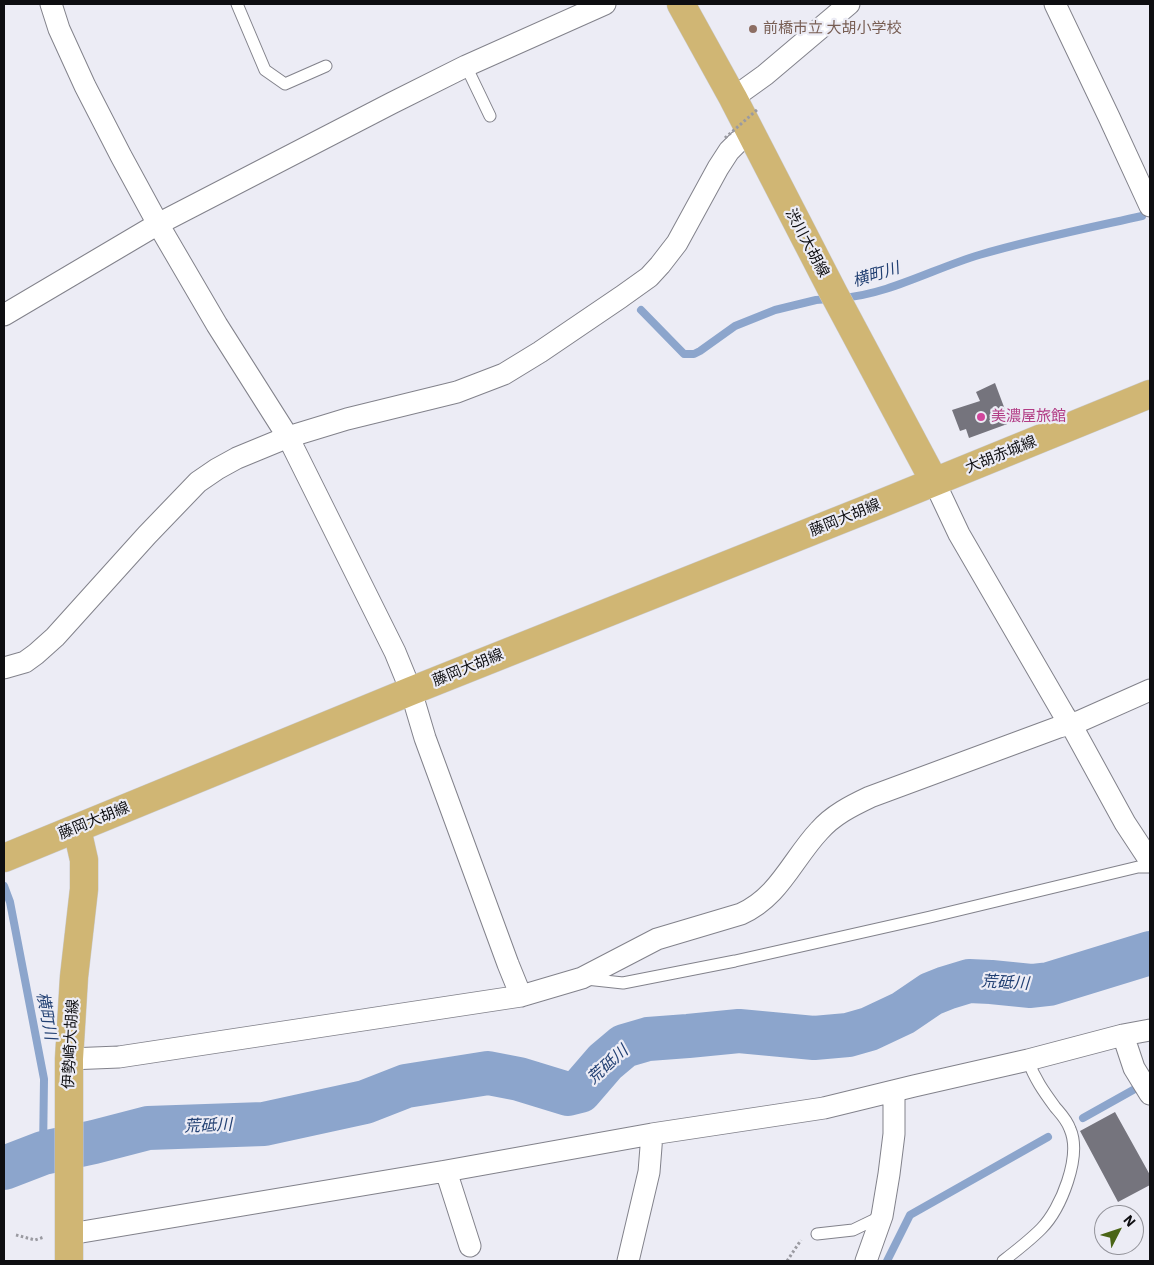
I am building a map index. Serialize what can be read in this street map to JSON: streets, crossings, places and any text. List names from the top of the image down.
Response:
{
  "streets": {
    "main road": [
      "渋川大胡線",
      "大胡赤城線",
      "藤岡大胡線",
      "伊勢崎大胡線"
    ]
  },
  "crossings": [
    ["渋川大胡線", "大胡赤城線"],
    ["渋川大胡線", "藤岡大胡線"],
    ["大胡赤城線", "藤岡大胡線"],
    ["藤岡大胡線", "伊勢崎大胡線"]
  ],
  "water": ["横町川", "荒砥川"],
  "places": ["前橋市立 大胡小学校", "美濃屋旅館"],
  "north": "top right"
}
